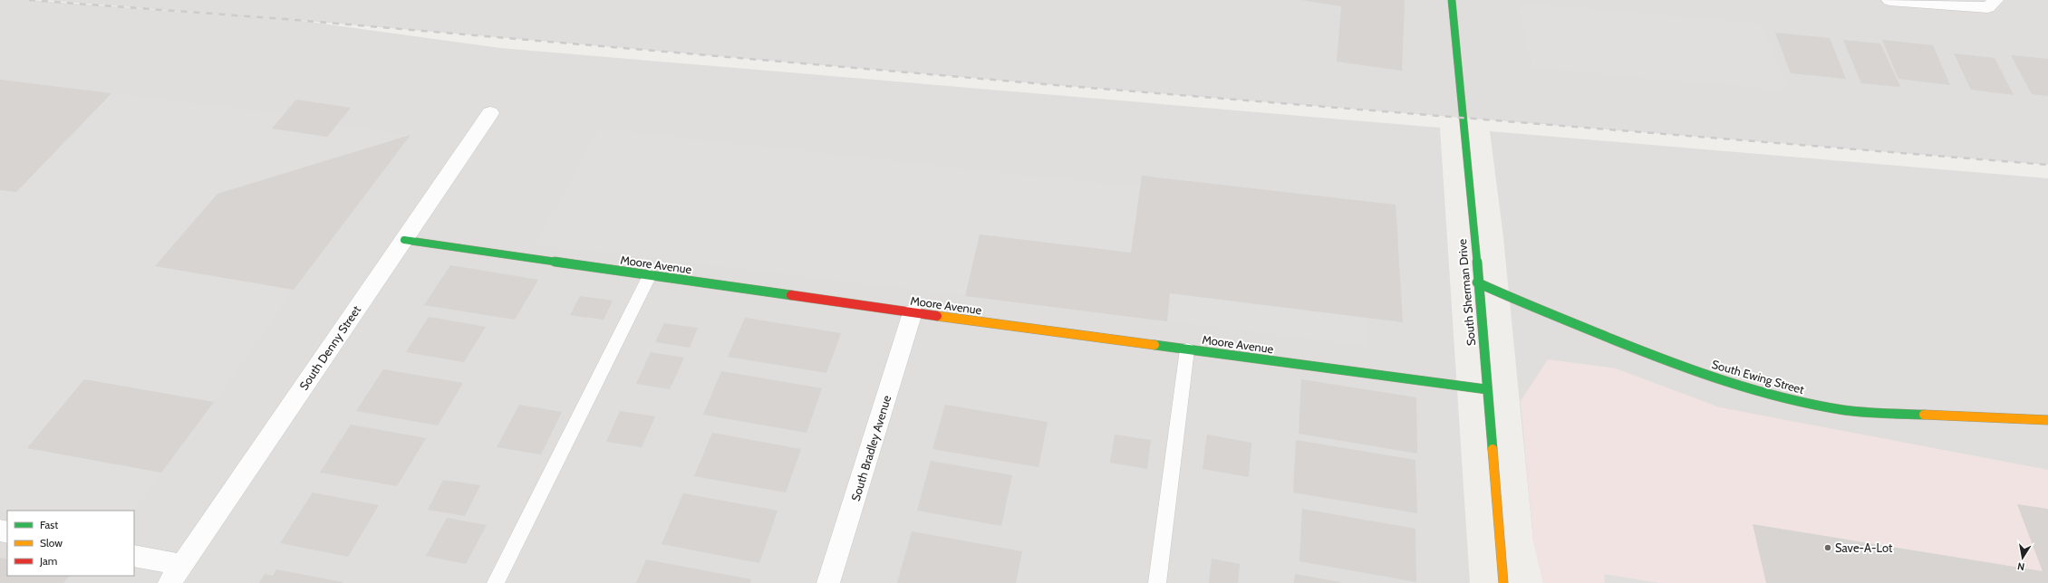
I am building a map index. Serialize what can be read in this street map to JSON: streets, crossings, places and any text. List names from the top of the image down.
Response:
{
  "streets": {
    "street": [
      "Moore Avenue",
      "South Sherman Drive",
      "South Denny Street",
      "South Ewing Street",
      "South Bradley Avenue"
    ]
  },
  "crossings": [
    ["Moore Avenue", "South Sherman Drive"],
    ["Moore Avenue", "South Denny Street"],
    ["Moore Avenue", "South Bradley Avenue"],
    ["South Sherman Drive", "South Ewing Street"]
  ],
  "places": ["Save-A-Lot"],
  "legend": ["Fast", "Slow", "Jam"],
  "north": "bottom"
}
